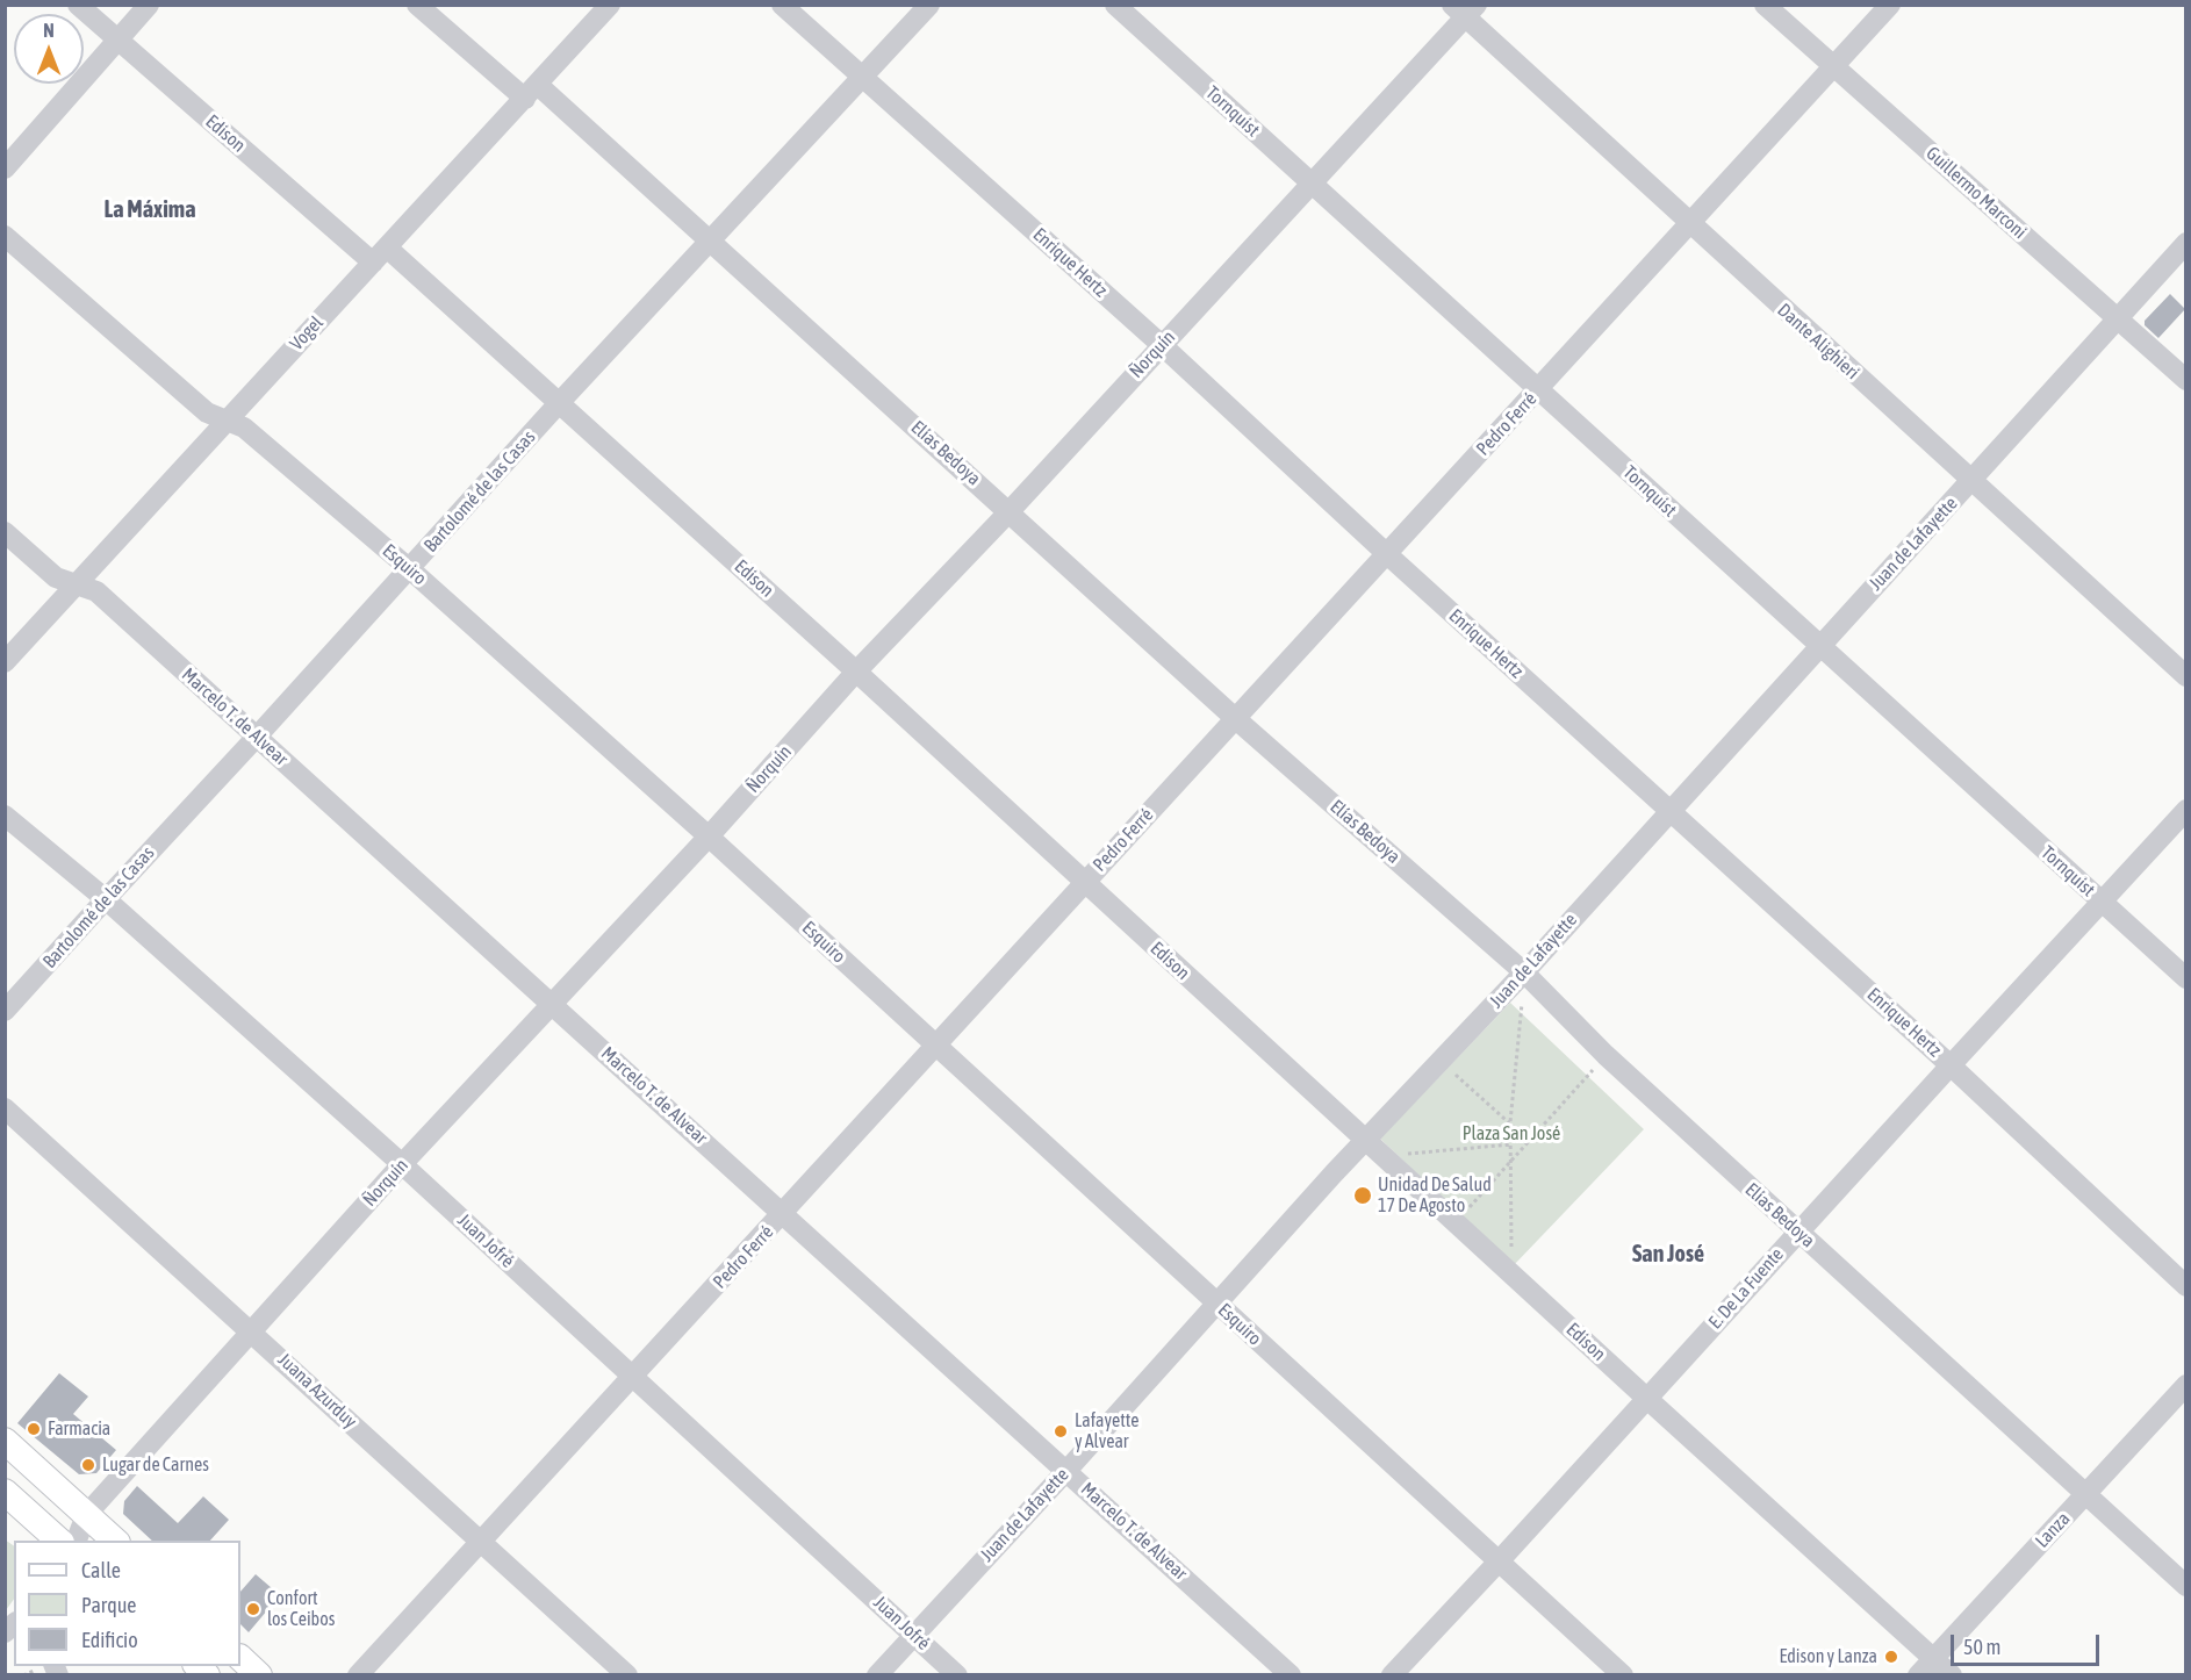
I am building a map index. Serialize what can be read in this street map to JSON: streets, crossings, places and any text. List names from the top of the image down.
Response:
{
  "streets": {
    "street": [
      "Tornquist",
      "Edison",
      "Guillermo Marconi",
      "Enrique Hertz",
      "Vogel",
      "Dante Alighieri",
      "Ñorquín",
      "Pedro Ferré",
      "Elías Bedoya",
      "Bartolomé de las Casas",
      "Juan de Lafayette",
      "Esquiro",
      "Marcelo T. de Alvear",
      "Juan Jofré",
      "E. De La Fuente",
      "Juana Azurduy",
      "Lanza"
    ]
  },
  "crossings": [
    ["Tornquist", "Ñorquín"],
    ["Tornquist", "Pedro Ferré"],
    ["Tornquist", "Juan de Lafayette"],
    ["Tornquist", "E. De La Fuente"],
    ["Edison", "Vogel"],
    ["Edison", "Ñorquín"],
    ["Edison", "Pedro Ferré"],
    ["Edison", "Bartolomé de las Casas"],
    ["Edison", "Juan de Lafayette"],
    ["Edison", "E. De La Fuente"],
    ["Edison", "Lanza"],
    ["Guillermo Marconi", "Pedro Ferré"],
    ["Guillermo Marconi", "Juan de Lafayette"],
    ["Enrique Hertz", "Ñorquín"],
    ["Enrique Hertz", "Pedro Ferré"],
    ["Enrique Hertz", "Bartolomé de las Casas"],
    ["Enrique Hertz", "Juan de Lafayette"],
    ["Enrique Hertz", "E. De La Fuente"],
    ["Vogel", "Elías Bedoya"],
    ["Vogel", "Esquiro"],
    ["Vogel", "Marcelo T. de Alvear"],
    ["Dante Alighieri", "Ñorquín"],
    ["Dante Alighieri", "Pedro Ferré"],
    ["Dante Alighieri", "Juan de Lafayette"],
    ["Ñorquín", "Elías Bedoya"],
    ["Ñorquín", "Esquiro"],
    ["Ñorquín", "Marcelo T. de Alvear"],
    ["Ñorquín", "Juan Jofré"],
    ["Ñorquín", "Juana Azurduy"],
    ["Pedro Ferré", "Elías Bedoya"],
    ["Pedro Ferré", "Esquiro"],
    ["Pedro Ferré", "Marcelo T. de Alvear"],
    ["Pedro Ferré", "Juan Jofré"],
    ["Pedro Ferré", "Juana Azurduy"],
    ["Elías Bedoya", "Bartolomé de las Casas"],
    ["Elías Bedoya", "Juan de Lafayette"],
    ["Elías Bedoya", "E. De La Fuente"],
    ["Elías Bedoya", "Lanza"],
    ["Bartolomé de las Casas", "Esquiro"],
    ["Bartolomé de las Casas", "Marcelo T. de Alvear"],
    ["Bartolomé de las Casas", "Juan Jofré"],
    ["Juan de Lafayette", "Esquiro"],
    ["Juan de Lafayette", "Marcelo T. de Alvear"],
    ["Juan de Lafayette", "Juan Jofré"],
    ["Esquiro", "E. De La Fuente"]
  ],
  "districts": ["La Máxima", "San José"],
  "parks": ["Plaza San José"],
  "places": [
    "Unidad De Salud 17 De Agosto",
    "Farmacia",
    "Lafayette y Alvear",
    "Lugar de Carnes",
    "Confort los Ceibos",
    "Edison y Lanza"
  ],
  "legend": ["Calle", "Parque", "Edificio"],
  "scale_bar": "50 m",
  "north": "top"
}
